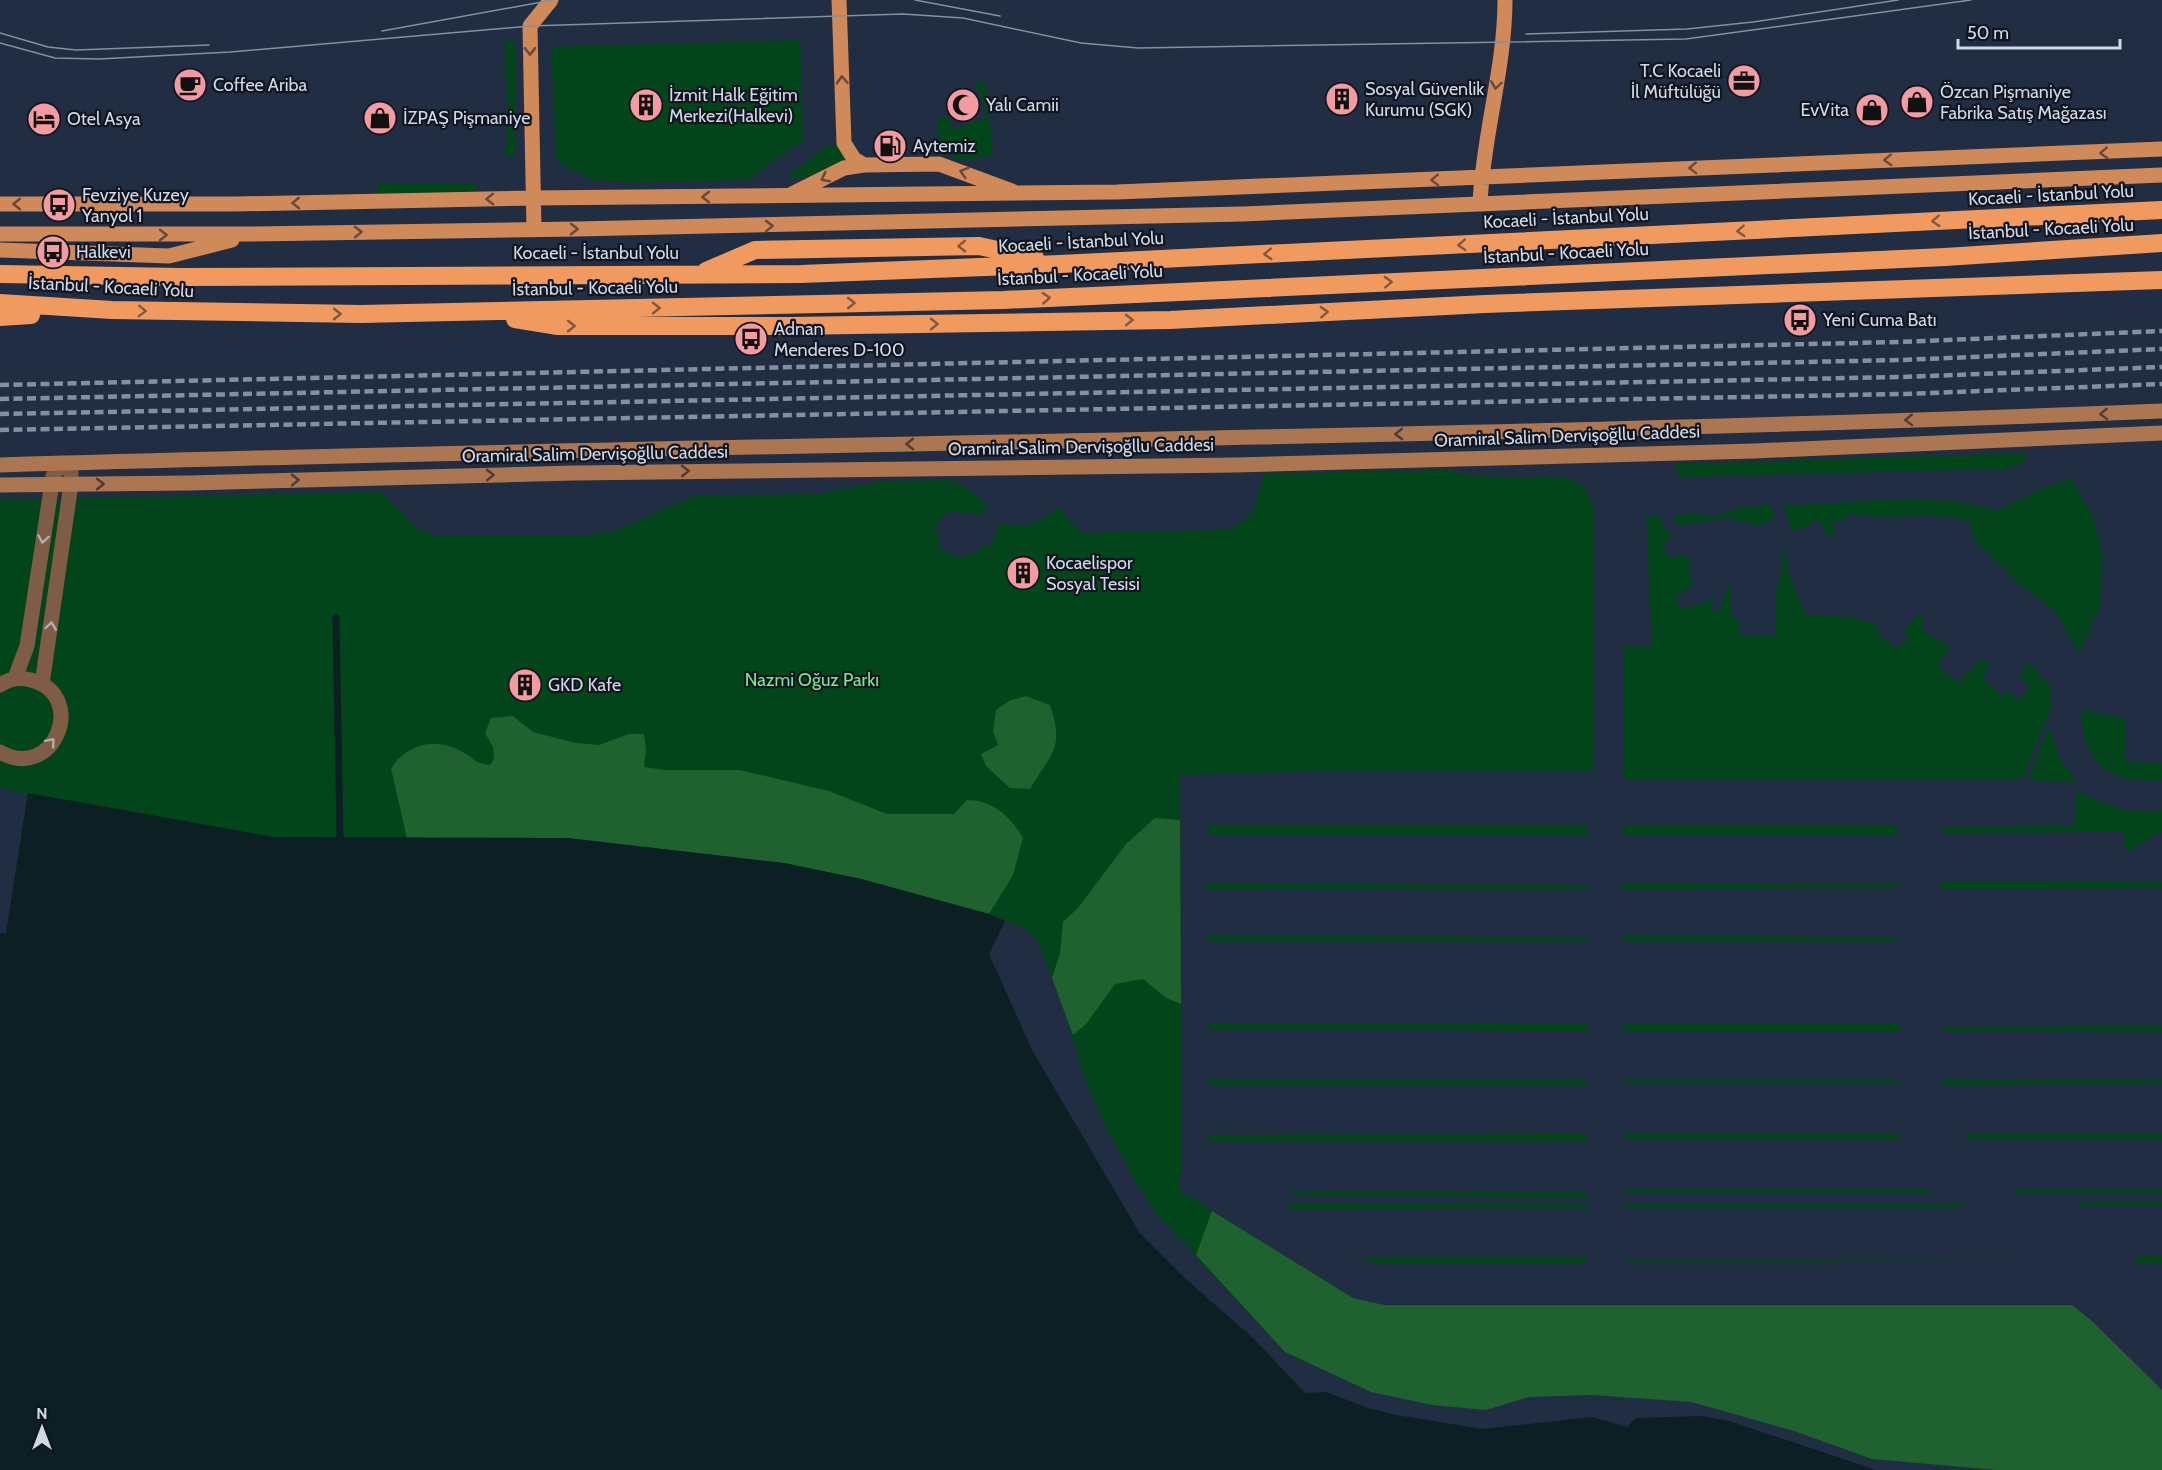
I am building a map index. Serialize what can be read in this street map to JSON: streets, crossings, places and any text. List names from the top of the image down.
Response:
{
  "streets": {
    "highway": ["Kocaeli - İstanbul Yolu", "İstanbul - Kocaeli Yolu"],
    "main road": ["Oramiral Salim Dervişoğllu Caddesi"]
  },
  "parks": ["Nazmi Oğuz Parkı"],
  "places": {
    "office": ["T.C Kocaeli İl Müftülüğü"],
    "cafe": ["Coffee Ariba"],
    "building": [
      "Sosyal Güvenlik Kurumu (SGK)",
      "İzmit Halk Eğitim Merkezi(Halkevi)",
      "Kocaelispor Sosyal Tesisi",
      "GKD Kafe"
    ],
    "shop": ["Özcan Pişmaniye Fabrika Satış Mağazası", "EvVita", "İZPAŞ Pişmaniye"],
    "mosque": ["Yalı Camii"],
    "hotel": ["Otel Asya"],
    "fuel station": ["Aytemiz"],
    "bus stop": [
      "Fevziye Kuzey Yanyol 1",
      "Halkevi",
      "Yeni Cuma Batı",
      "Adnan Menderes D-100"
    ]
  },
  "scale_bar": "50 m",
  "north": "top"
}
